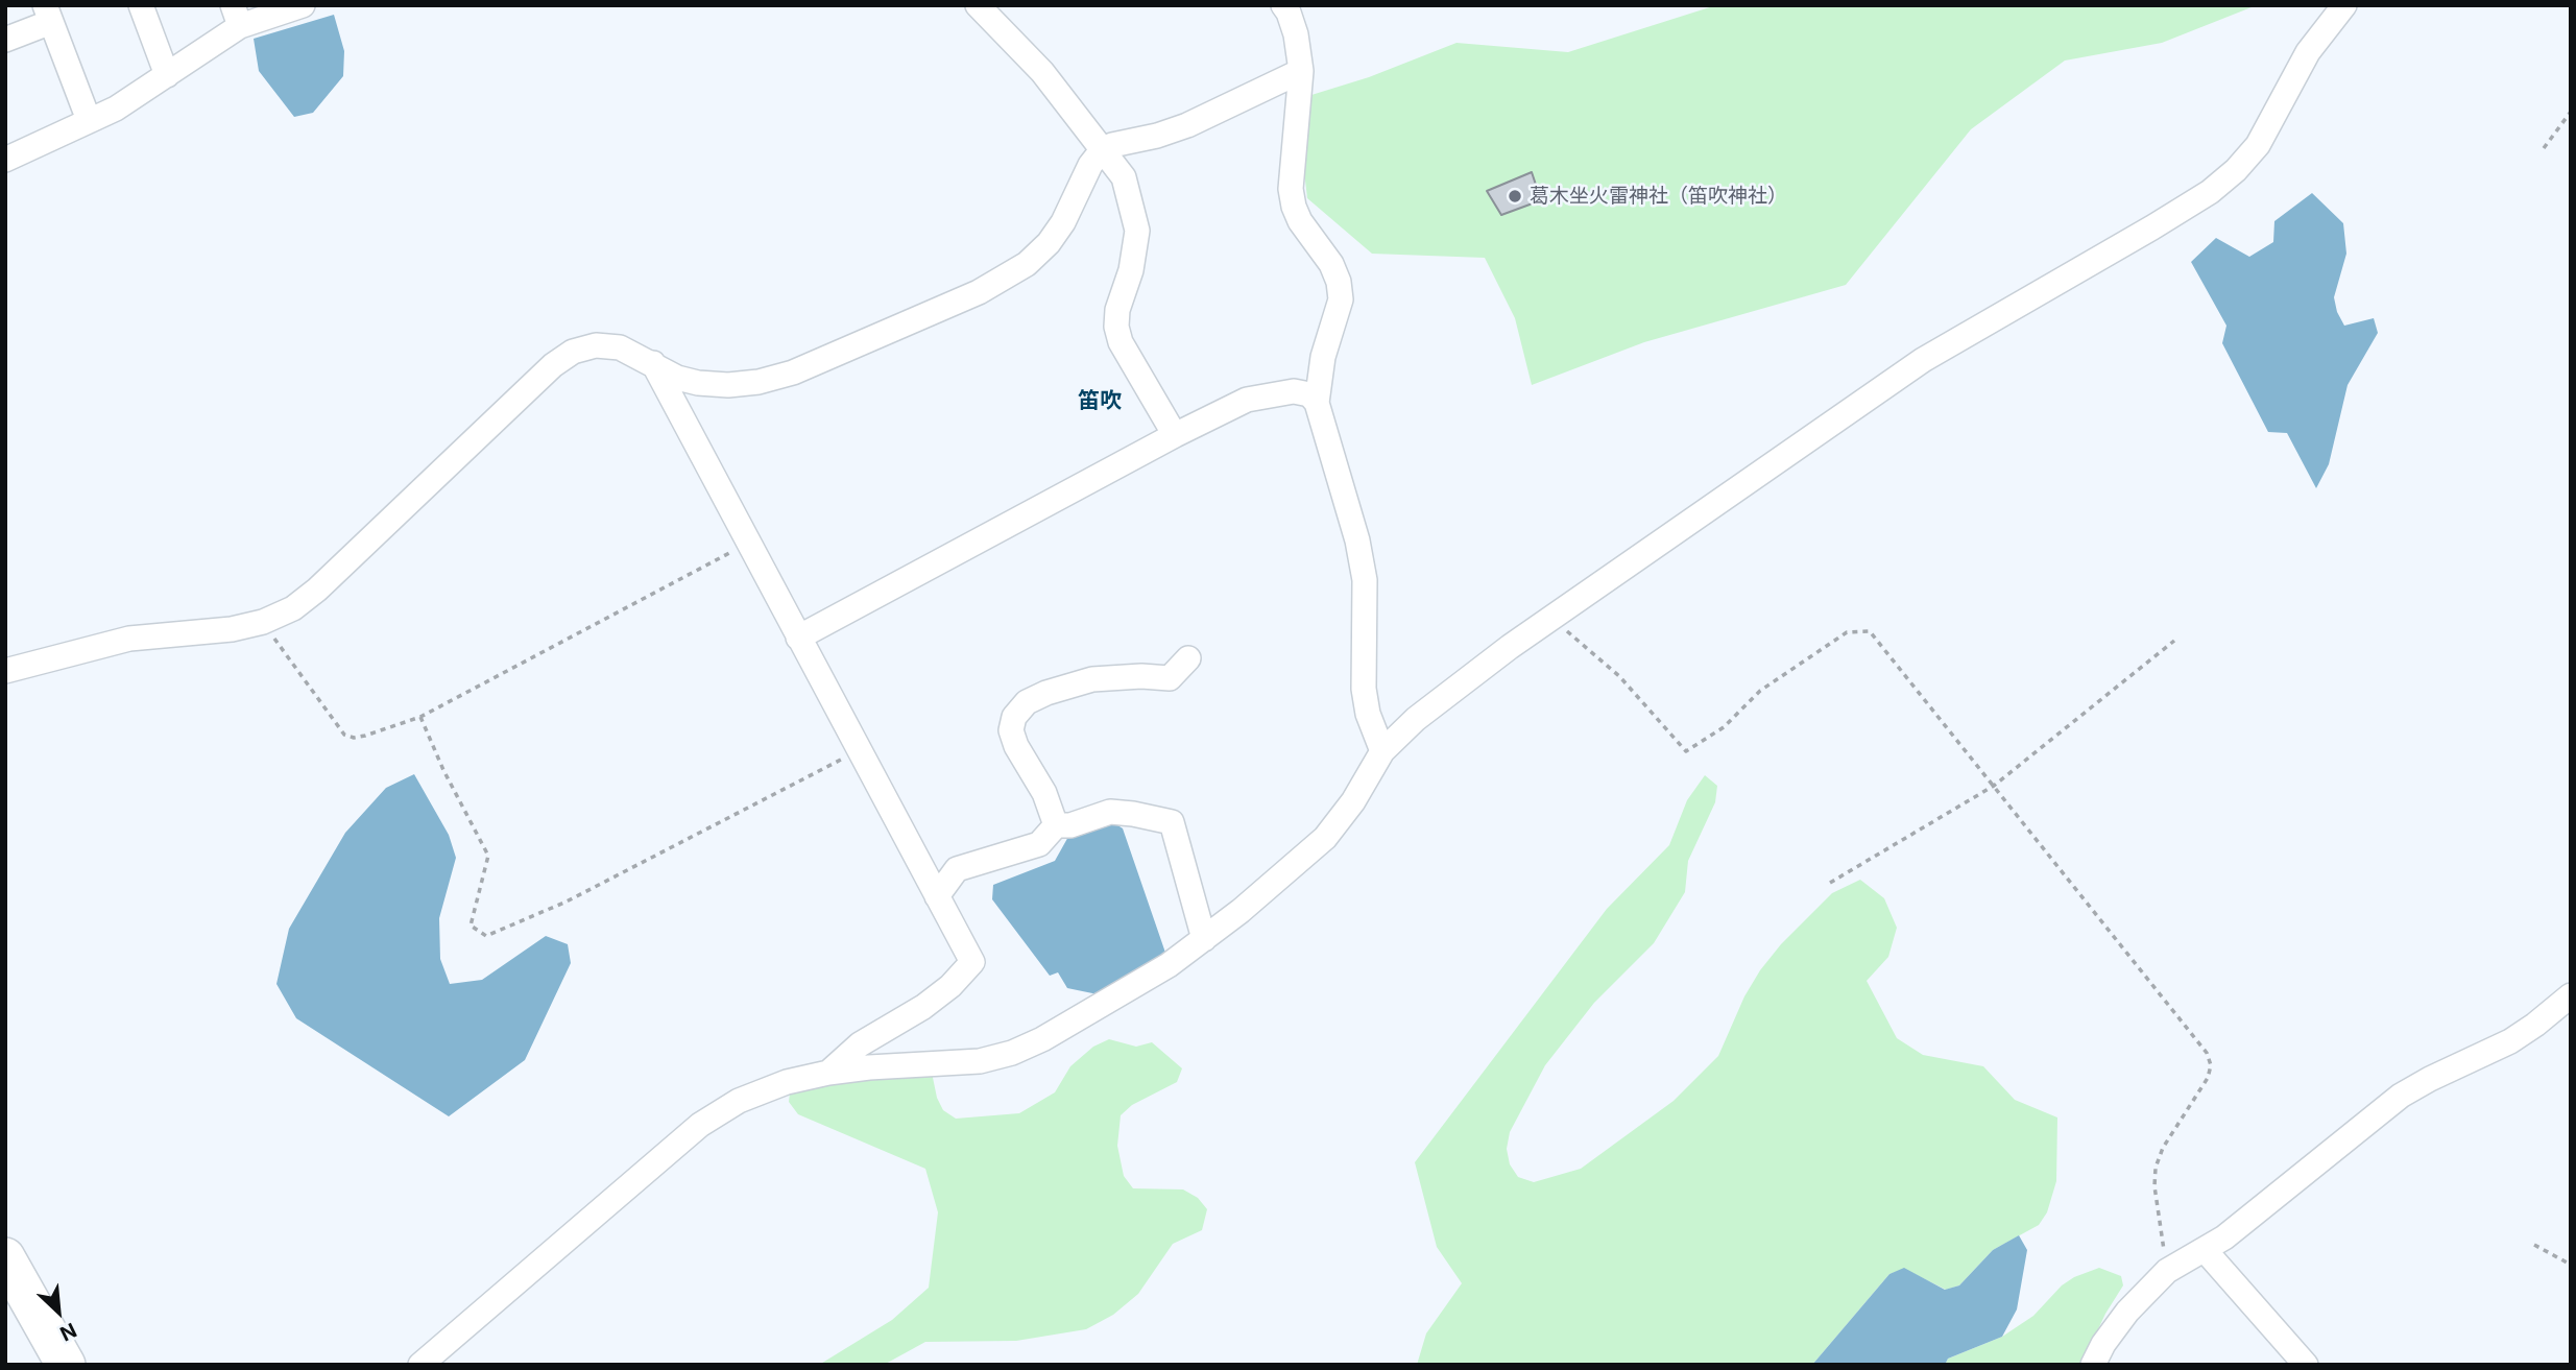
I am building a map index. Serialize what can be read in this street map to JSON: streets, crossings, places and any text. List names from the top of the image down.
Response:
{
  "districts": ["笛吹"],
  "places": ["葛木坐火雷神社（笛吹神社）"],
  "north": "bottom right"
}
